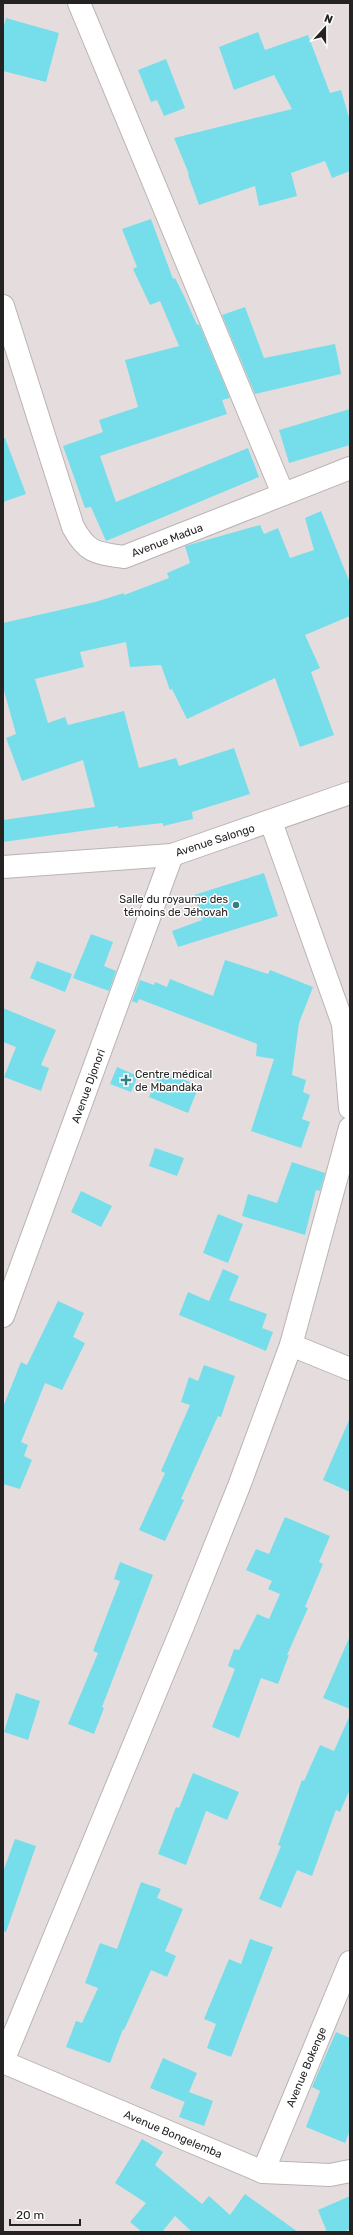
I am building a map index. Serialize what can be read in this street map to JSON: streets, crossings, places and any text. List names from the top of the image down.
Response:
{
  "streets": {
    "street": [
      "Avenue Madua",
      "Avenue Salongo",
      "Avenue Djonori",
      "Avenue Bokenge",
      "Avenue Bongelemba"
    ]
  },
  "crossings": [
    ["Avenue Salongo", "Avenue Djonori"],
    ["Avenue Bokenge", "Avenue Bongelemba"]
  ],
  "places": {
    "other": ["Salle du royaume des témoins de Jéhovah"],
    "health": ["Centre médical de Mbandaka"]
  },
  "scale_bar": "20 m",
  "north": "top"
}
